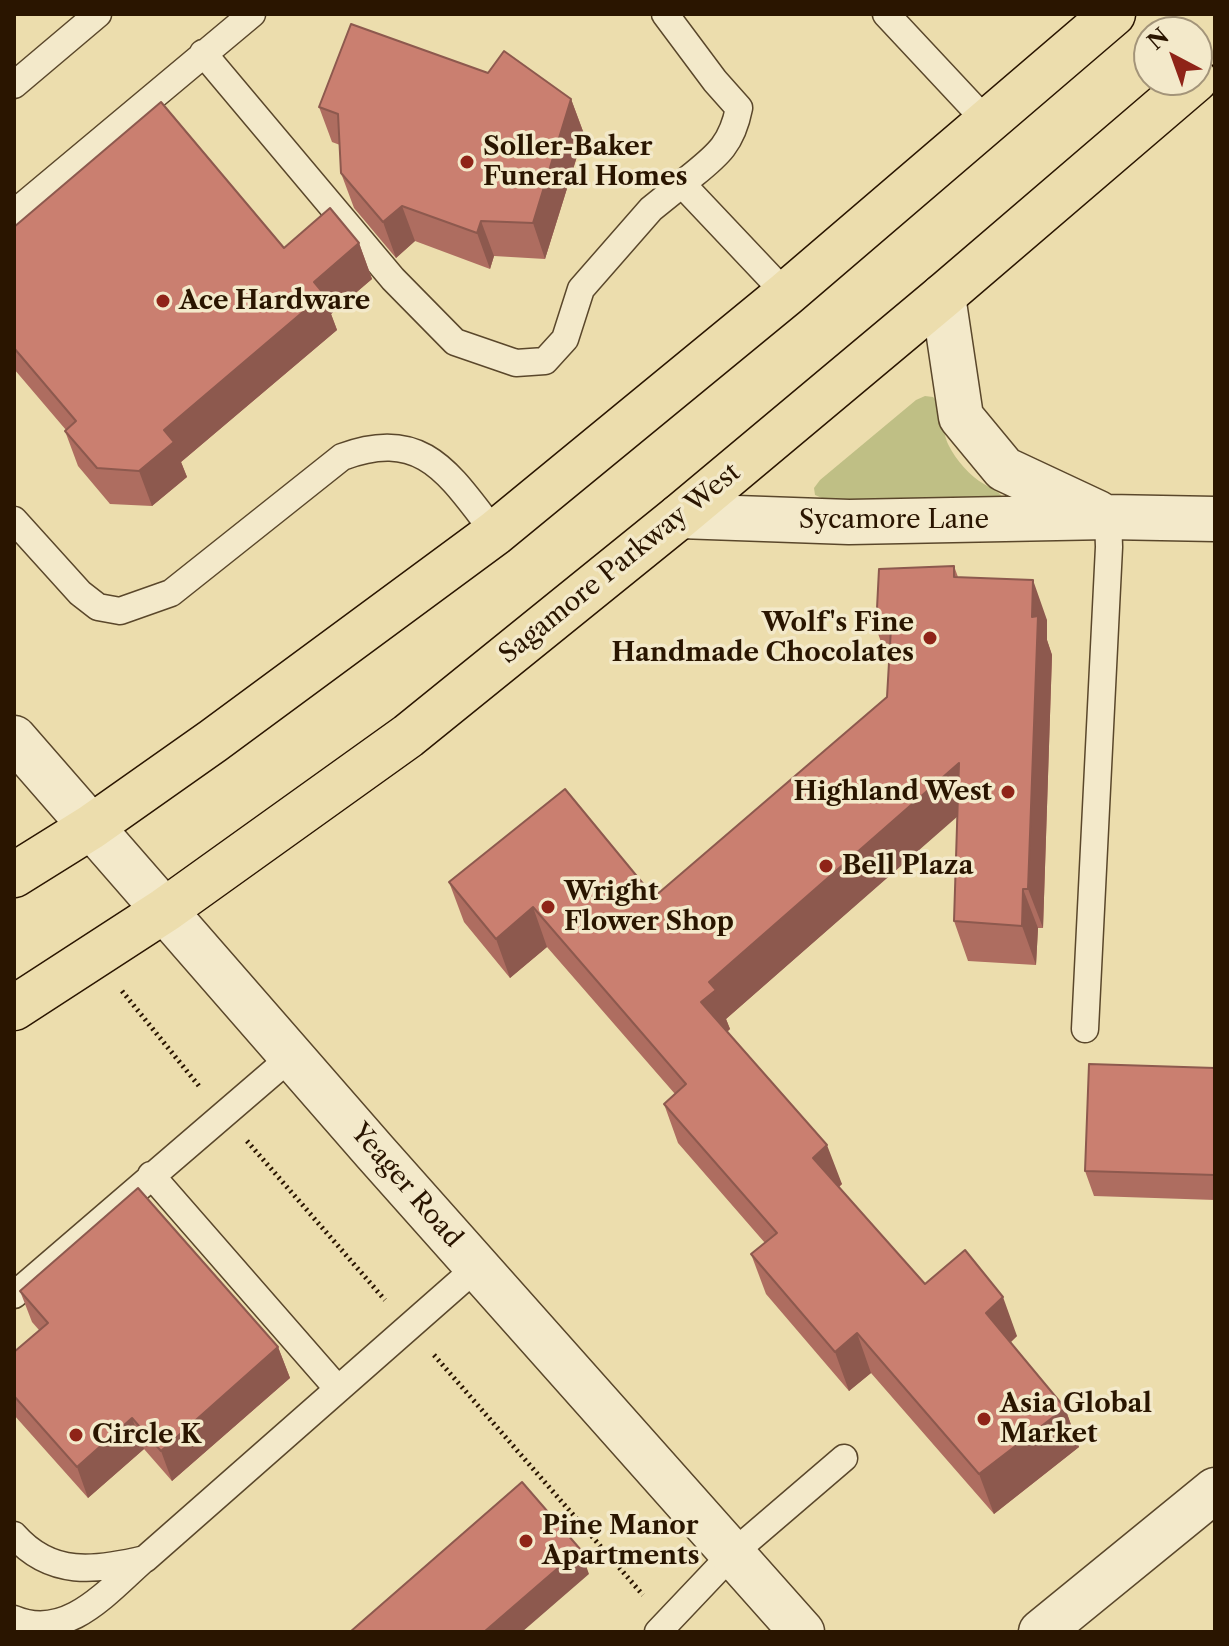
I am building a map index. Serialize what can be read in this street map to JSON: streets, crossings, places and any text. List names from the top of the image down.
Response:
{
  "streets": {
    "highway": ["Sagamore Parkway West"],
    "street": ["Sycamore Lane", "Yeager Road"]
  },
  "crossings": [
    ["Sycamore Lane", "Sagamore Parkway West"],
    ["Sagamore Parkway West", "Yeager Road"]
  ],
  "places": [
    "Soller-Baker Funeral Homes",
    "Ace Hardware",
    "Wolf's Fine Handmade Chocolates",
    "Highland West",
    "Bell Plaza",
    "Wright Flower Shop",
    "Asia Global Market",
    "Circle K",
    "Pine Manor Apartments"
  ],
  "north": "top left"
}
